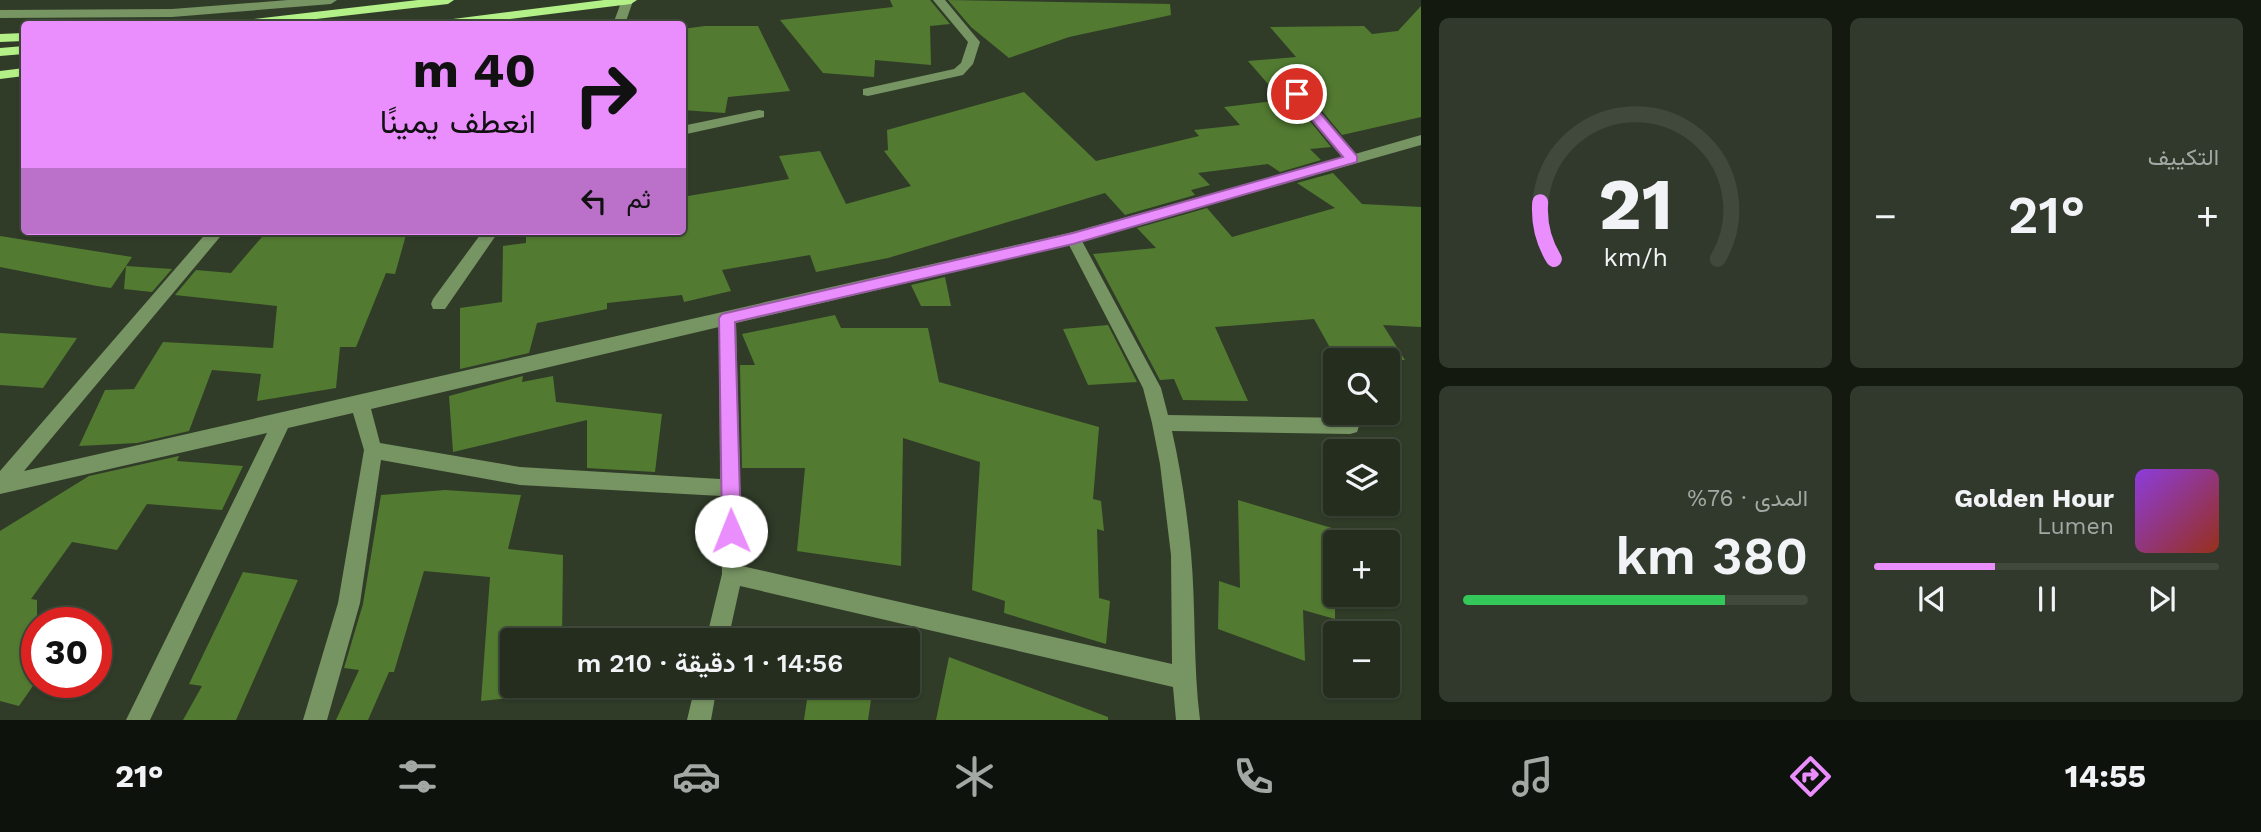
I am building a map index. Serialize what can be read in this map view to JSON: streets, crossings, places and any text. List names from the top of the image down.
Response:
{
  "page": {
    "tile": [
      "التكييف",
      ["المدى · 76%", "380 km"]
    ],
    "turn": ["40 m", "انعطف يمينًا"],
    "then": "ثم",
    "heat": ["−", "21°", "+"],
    "map_buttons": ["+", "−"],
    "song": ["Golden Hour", "Lumen"],
    "limit": "30",
    "trip": "14:56 · 1 دقيقة · 210 m",
    "tabs": ["14:55", "21°"],
    "gauge": ["21", "km/h"]
  }
}
